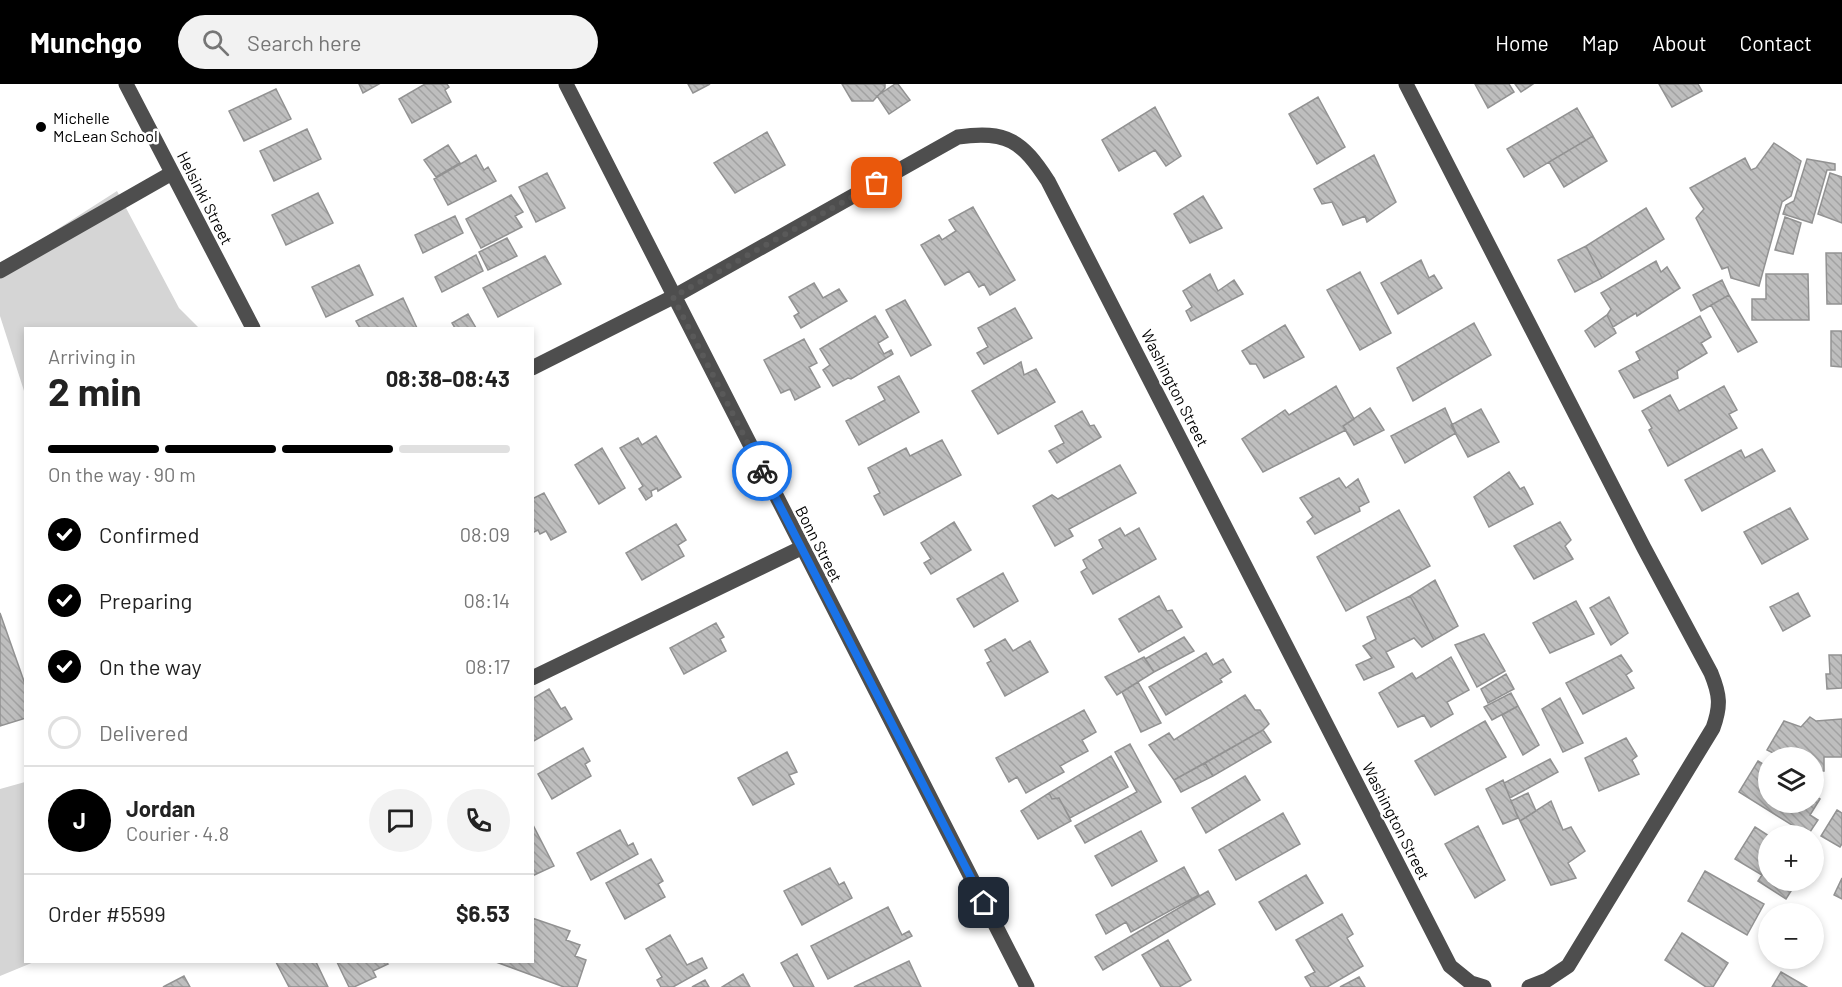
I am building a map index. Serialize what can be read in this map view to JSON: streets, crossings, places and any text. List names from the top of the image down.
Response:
{
  "streets": {
    "street": ["Helsinki Street", "Washington Street", "Bonn Street"]
  },
  "crossings": [
    ["Washington Street", "Bonn Street"]
  ],
  "places": ["Michelle McLean School"],
  "page": {
    "header": "Munchgo",
    "search": "Search here",
    "nav": [
      "Home",
      "Map",
      "About",
      "Contact"
    ],
    "heading": ["2 min", "Arriving in", "08:38–08:43"],
    "panel": [
      "Jordan",
      "Courier · 4.8",
      "Order #5599",
      "$6.53"
    ],
    "bar": "On the way · 90 m",
    "list": [
      ["Confirmed", "08:09"],
      ["Preparing", "08:14"],
      ["On the way", "08:17"],
      "Delivered"
    ],
    "map_buttons": ["+", "−"],
    "round": "J"
  }
}
